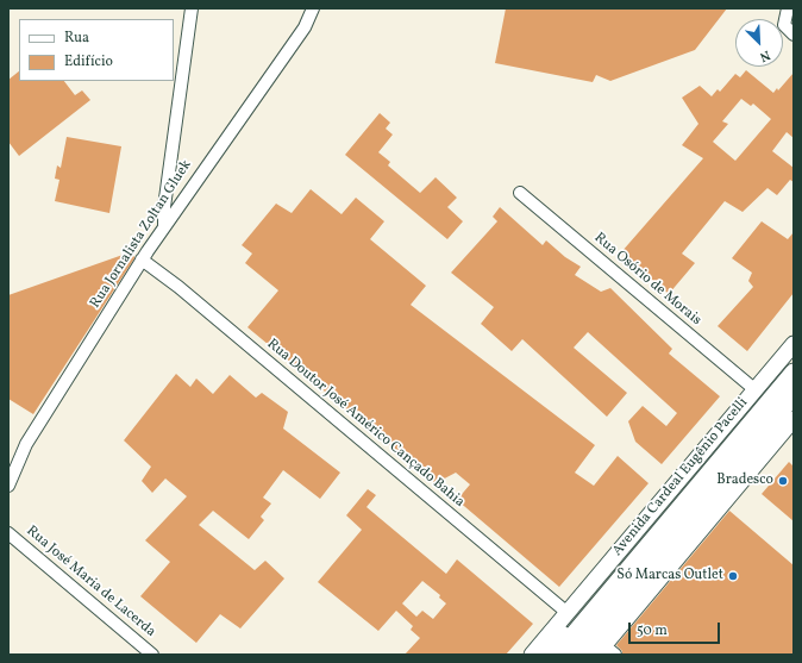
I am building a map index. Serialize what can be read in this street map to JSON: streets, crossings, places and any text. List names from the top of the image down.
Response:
{
  "streets": {
    "highway": ["Avenida Cardeal Eugênio Pacelli"],
    "street": [
      "Rua Jornalista Zoltan Gluek",
      "Rua Osório de Morais",
      "Rua Doutor José Américo Cançado Bahia",
      "Rua José Maria de Lacerda"
    ]
  },
  "crossings": [
    ["Rua Jornalista Zoltan Gluek", "Rua Doutor José Américo Cançado Bahia"],
    ["Rua Osório de Morais", "Avenida Cardeal Eugênio Pacelli"],
    ["Rua Doutor José Américo Cançado Bahia", "Avenida Cardeal Eugênio Pacelli"]
  ],
  "places": ["Bradesco", "Só Marcas Outlet"],
  "legend": ["Rua", "Edifício"],
  "scale_bar": "50 m",
  "north": "bottom right"
}
